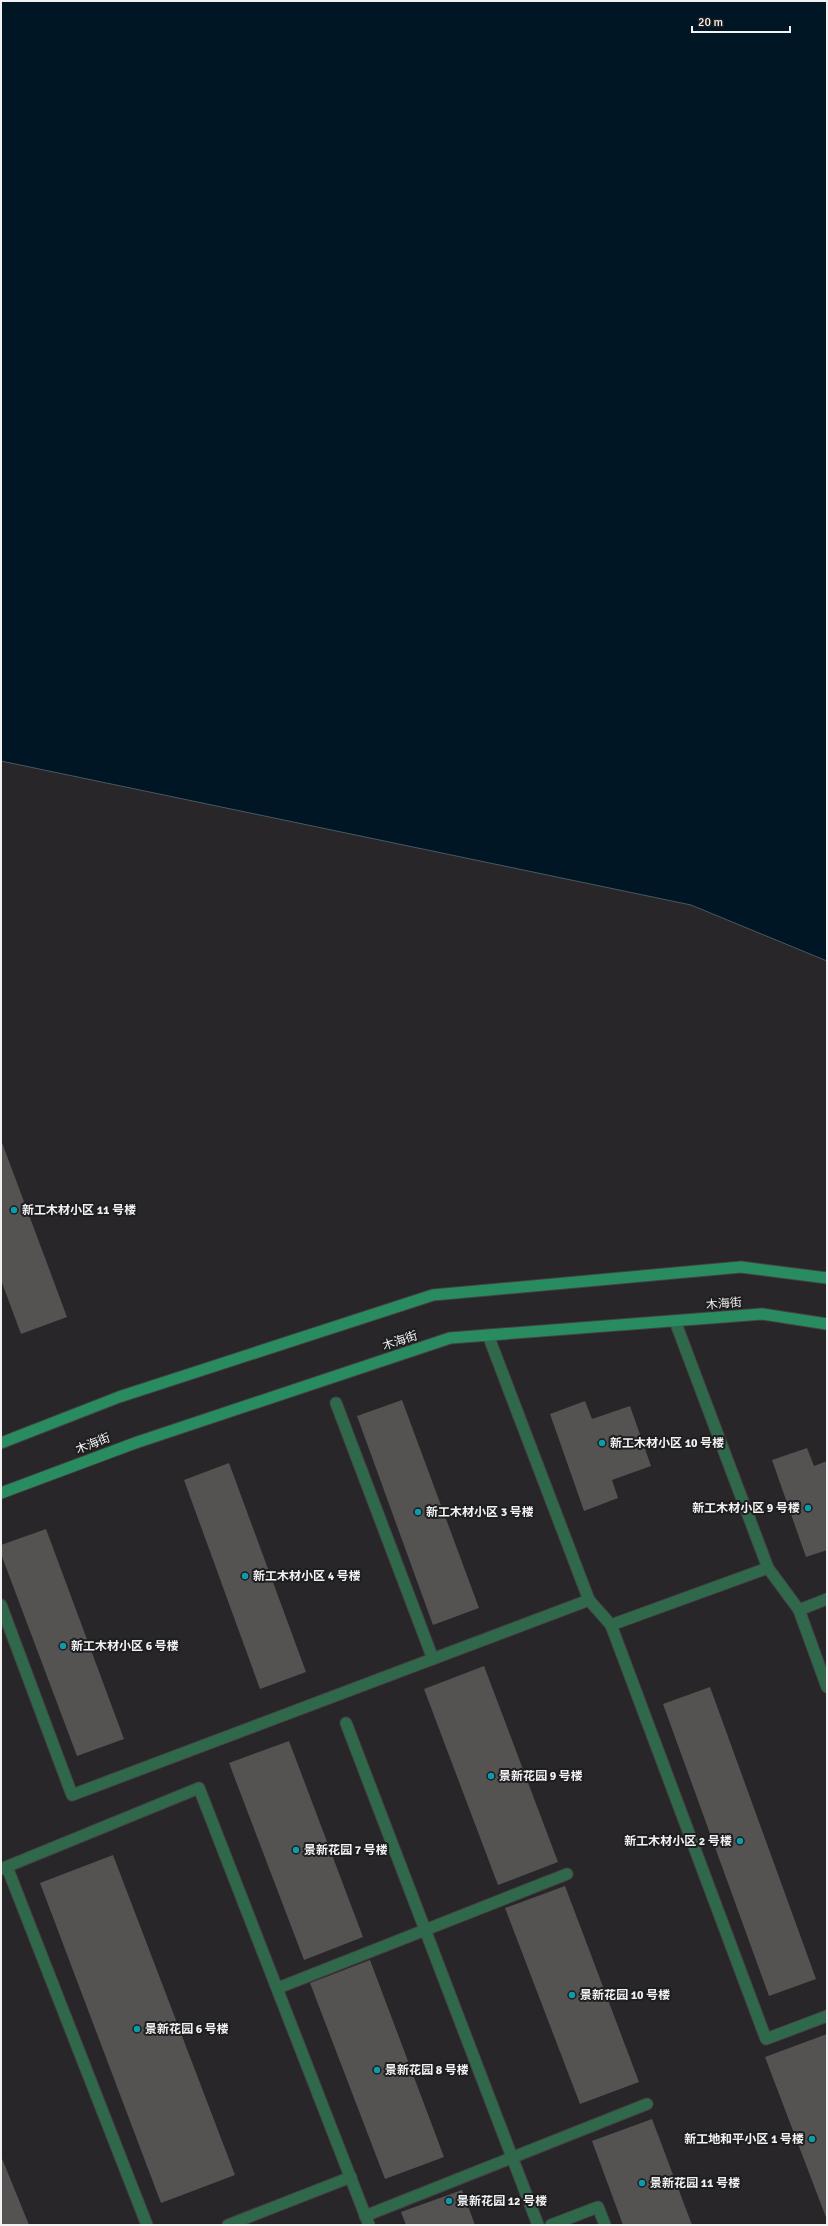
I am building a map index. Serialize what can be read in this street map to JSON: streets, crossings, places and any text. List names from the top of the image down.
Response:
{
  "streets": {
    "main road": ["木海街"]
  },
  "places": [
    "新工木材小区 11 号楼",
    "新工木材小区 10 号楼",
    "新工木材小区 9 号楼",
    "新工木材小区 3 号楼",
    "新工木材小区 4 号楼",
    "新工木材小区 6 号楼",
    "景新花园 9 号楼",
    "新工木材小区 2 号楼",
    "景新花园 7 号楼",
    "景新花园 10 号楼",
    "景新花园 6 号楼",
    "景新花园 8 号楼",
    "新工地和平小区 1 号楼",
    "景新花园 11 号楼",
    "景新花园 12 号楼"
  ],
  "scale_bar": "20 m"
}
